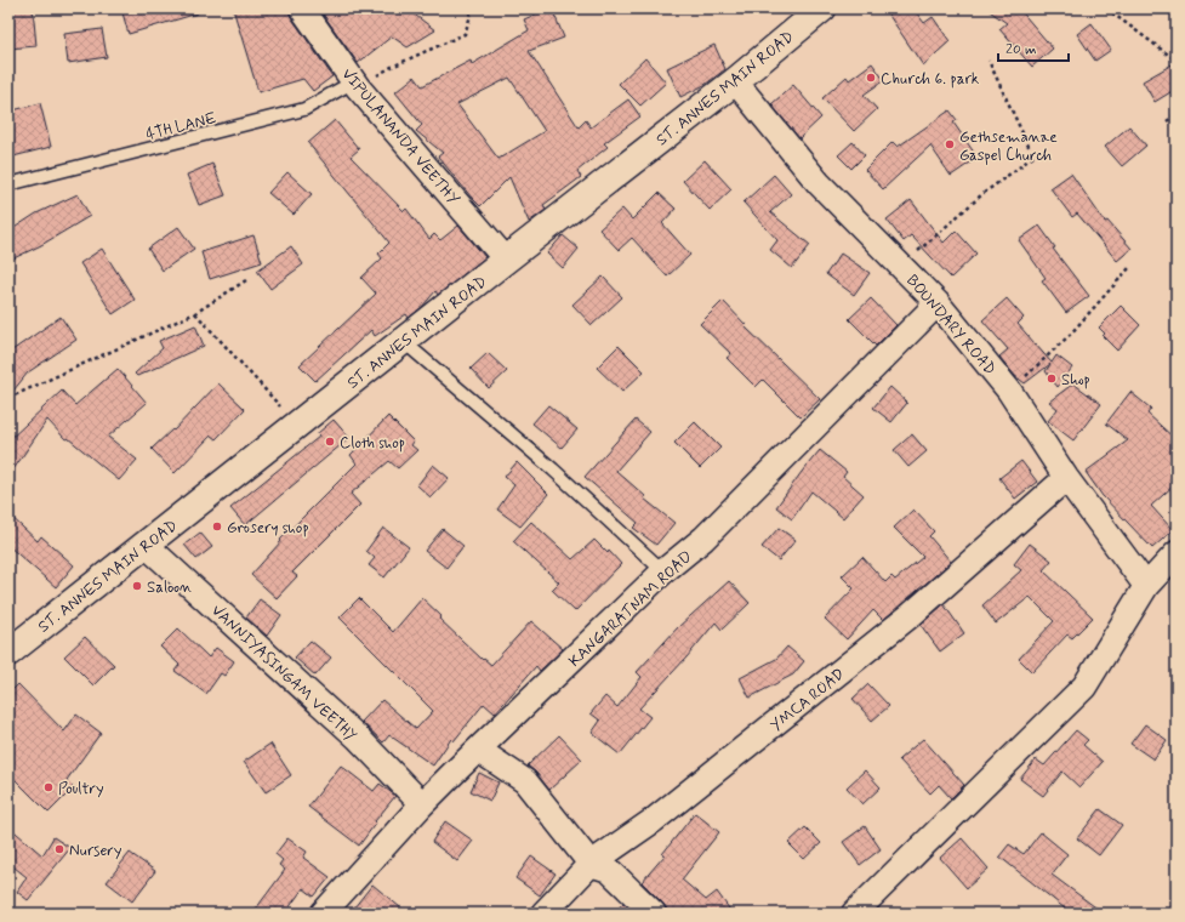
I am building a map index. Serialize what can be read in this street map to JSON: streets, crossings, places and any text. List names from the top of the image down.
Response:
{
  "streets": {
    "street": [
      "ST. ANNES MAIN ROAD",
      "VIPULANANDA VEETHY",
      "BOUNDARY ROAD",
      "KANGARATNAM ROAD",
      "VANNIYASINGAM VEETHY",
      "YMCA ROAD"
    ],
    "lane": ["4TH LANE"]
  },
  "crossings": [
    ["ST. ANNES MAIN ROAD", "VIPULANANDA VEETHY"],
    ["ST. ANNES MAIN ROAD", "BOUNDARY ROAD"],
    ["ST. ANNES MAIN ROAD", "VANNIYASINGAM VEETHY"],
    ["4TH LANE", "VIPULANANDA VEETHY"],
    ["BOUNDARY ROAD", "KANGARATNAM ROAD"],
    ["BOUNDARY ROAD", "YMCA ROAD"],
    ["KANGARATNAM ROAD", "VANNIYASINGAM VEETHY"]
  ],
  "places": [
    "Church 6. park",
    "Gethsemanae Gaspel Church",
    "Shop",
    "Cloth shop",
    "Grosery shop",
    "Saloon",
    "Poultry",
    "Nursery"
  ],
  "scale_bar": "20 m"
}
